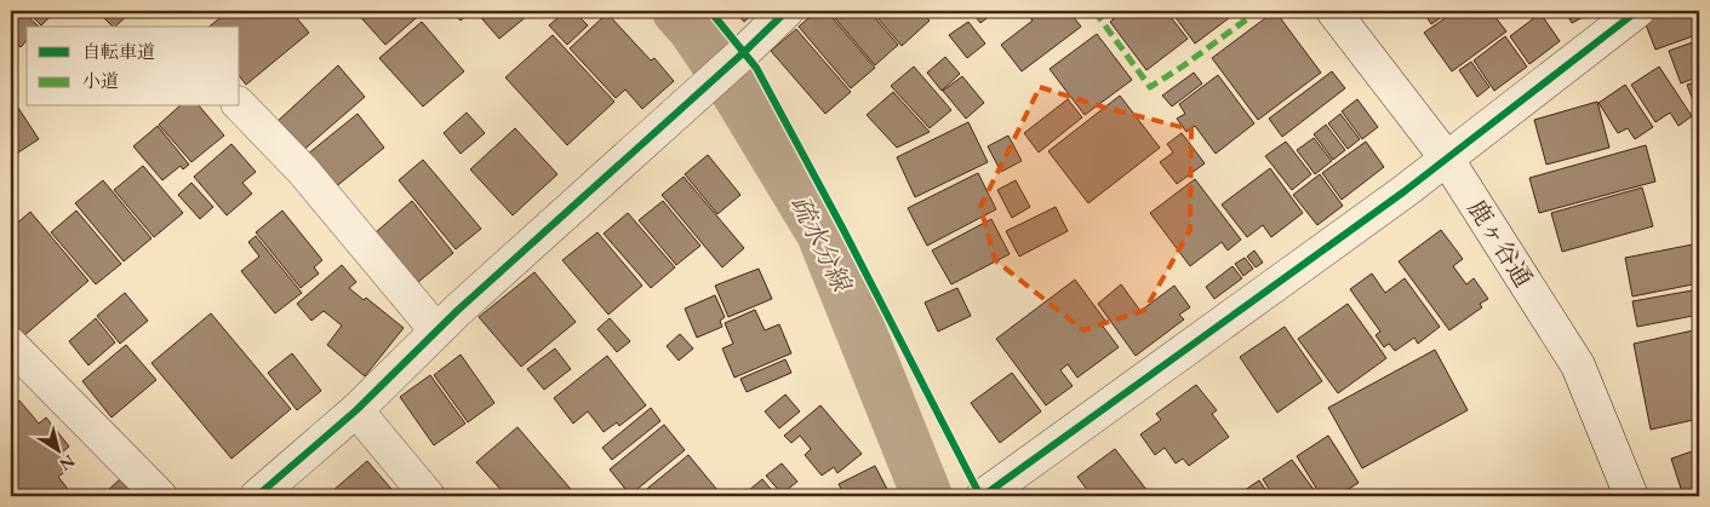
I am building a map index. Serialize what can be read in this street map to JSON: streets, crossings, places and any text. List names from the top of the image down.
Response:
{
  "streets": {
    "street": ["鹿ヶ谷通"]
  },
  "water": ["疏水分線"],
  "legend": ["自転車道", "小道"],
  "north": "bottom right"
}
